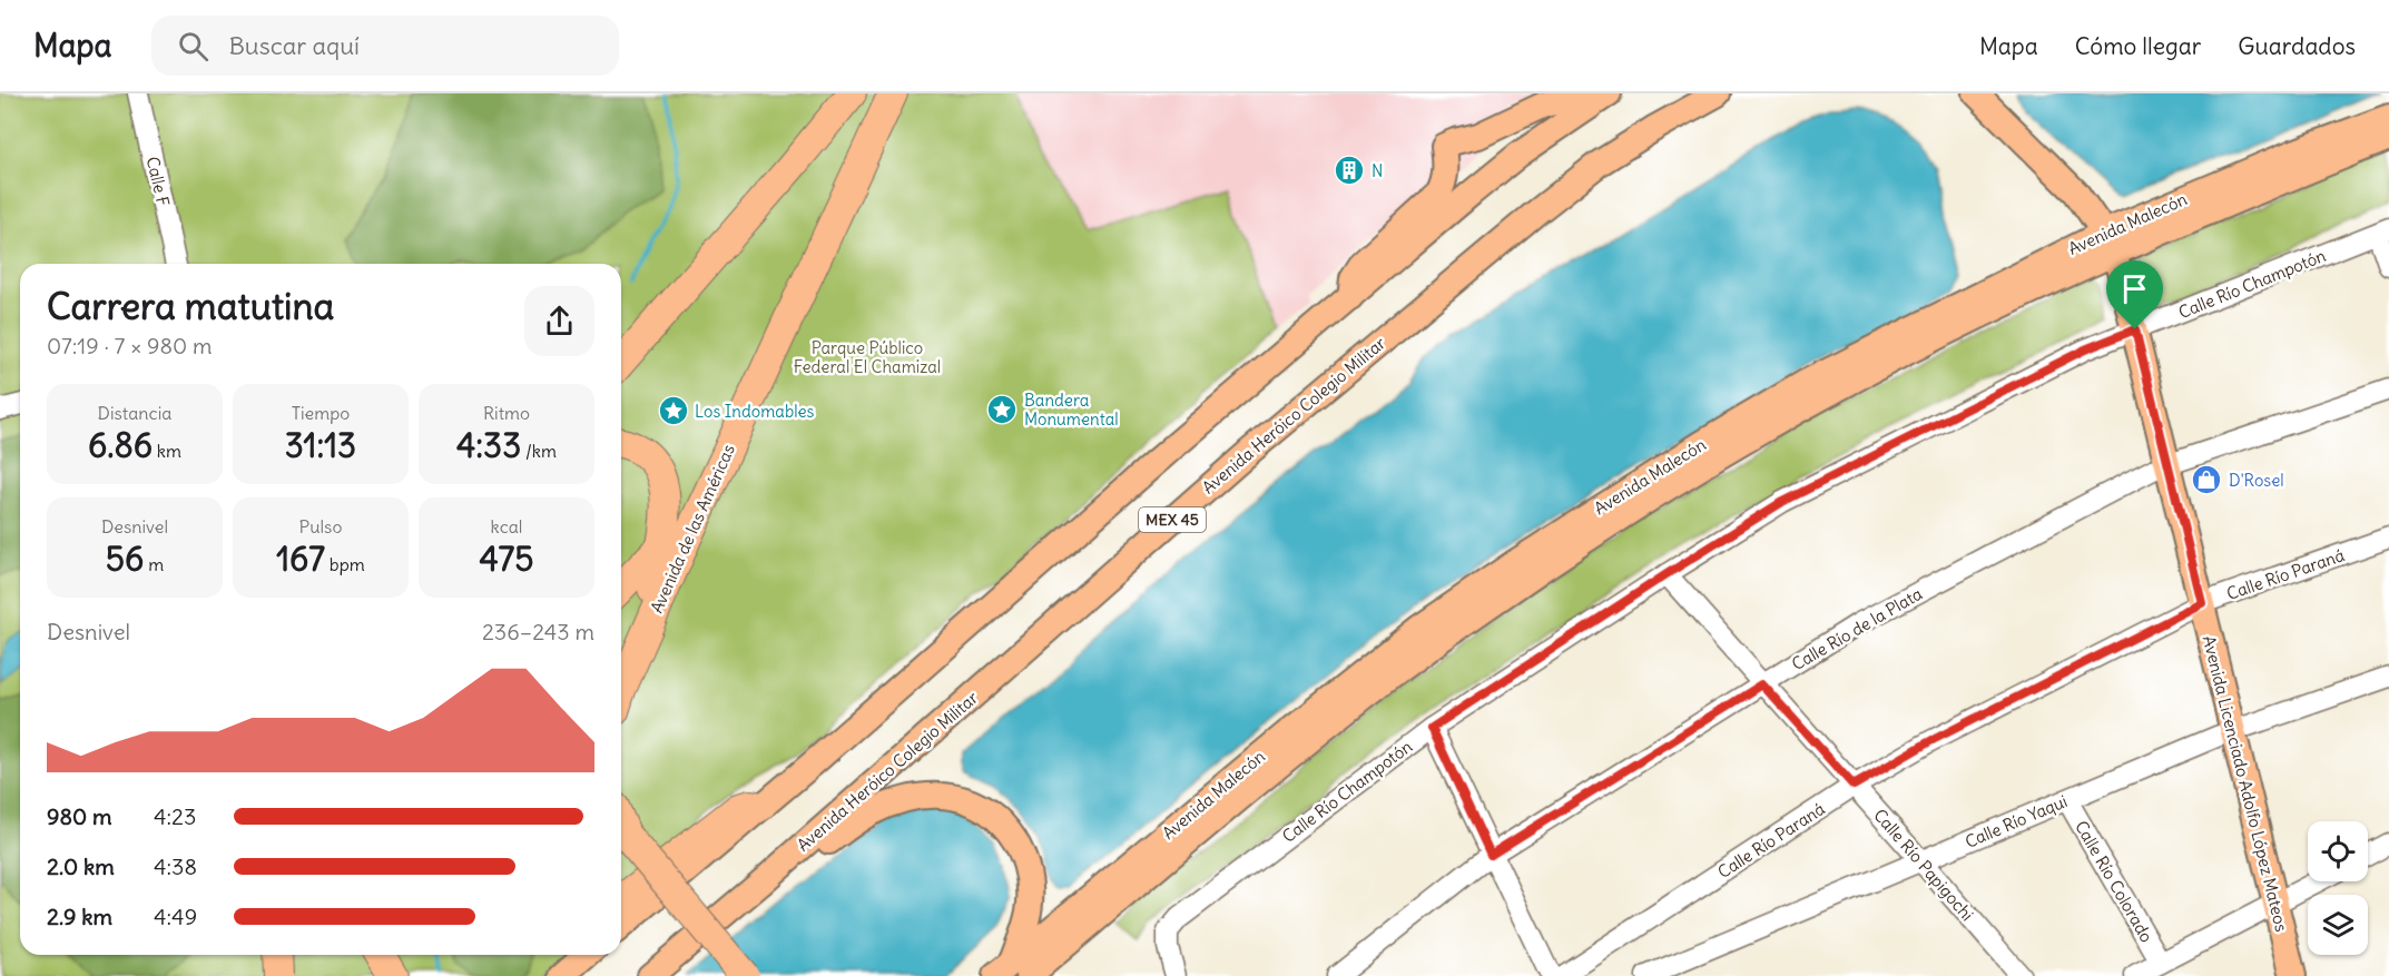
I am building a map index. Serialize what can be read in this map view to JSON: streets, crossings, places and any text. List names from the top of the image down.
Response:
{
  "streets": {
    "highway": ["Avenida de las Américas"],
    "main road": [
      "Avenida Malecón",
      "Avenida Heróico Colegio Militar",
      "MEX 45",
      "Avenida Licenciado Adolfo López Mateos"
    ],
    "street": [
      "Calle F",
      "Calle Río Champotón",
      "Calle Río Paraná",
      "Calle Río de la Plata",
      "Calle Río Yaqui",
      "Calle Río Papigochi",
      "Calle Río Colorado"
    ]
  },
  "crossings": [
    ["Avenida Malecón", "Avenida Licenciado Adolfo López Mateos"],
    ["Calle Río Champotón", "Avenida Licenciado Adolfo López Mateos"],
    ["Calle Río Champotón", "Calle Río Papigochi"],
    ["Calle Río Paraná", "Avenida Licenciado Adolfo López Mateos"],
    ["Calle Río Paraná", "Calle Río Papigochi"],
    ["Calle Río de la Plata", "Avenida Licenciado Adolfo López Mateos"],
    ["Calle Río de la Plata", "Calle Río Papigochi"],
    ["Avenida Licenciado Adolfo López Mateos", "Calle Río Yaqui"],
    ["Calle Río Yaqui", "Calle Río Papigochi"],
    ["Calle Río Yaqui", "Calle Río Colorado"]
  ],
  "parks": ["Parque Público Federal El Chamizal"],
  "places": {
    "building": ["N"],
    "place": ["Bandera Monumental", "Los Indomables"],
    "shop": ["D'Rosel"]
  },
  "page": {
    "header": "Mapa",
    "search": "Buscar aquí",
    "nav": ["Mapa", "Cómo llegar", "Guardados"],
    "heading": ["Carrera matutina", "07:19 · 7 × 980 m"],
    "stats": [
      ["Distancia", "6.86 km"],
      ["Tiempo", "31:13"],
      ["Ritmo", "4:33 /km"],
      ["Desnivel", "56 m"],
      ["Pulso", "167 bpm"],
      ["kcal", "475"]
    ],
    "chart": ["Desnivel", "236–243 m"],
    "list": [
      {
        "name": "980 m",
        "note": "4:23"
      },
      {
        "name": "2.0 km",
        "note": "4:38"
      },
      {
        "name": "2.9 km",
        "note": "4:49"
      }
    ]
  }
}
